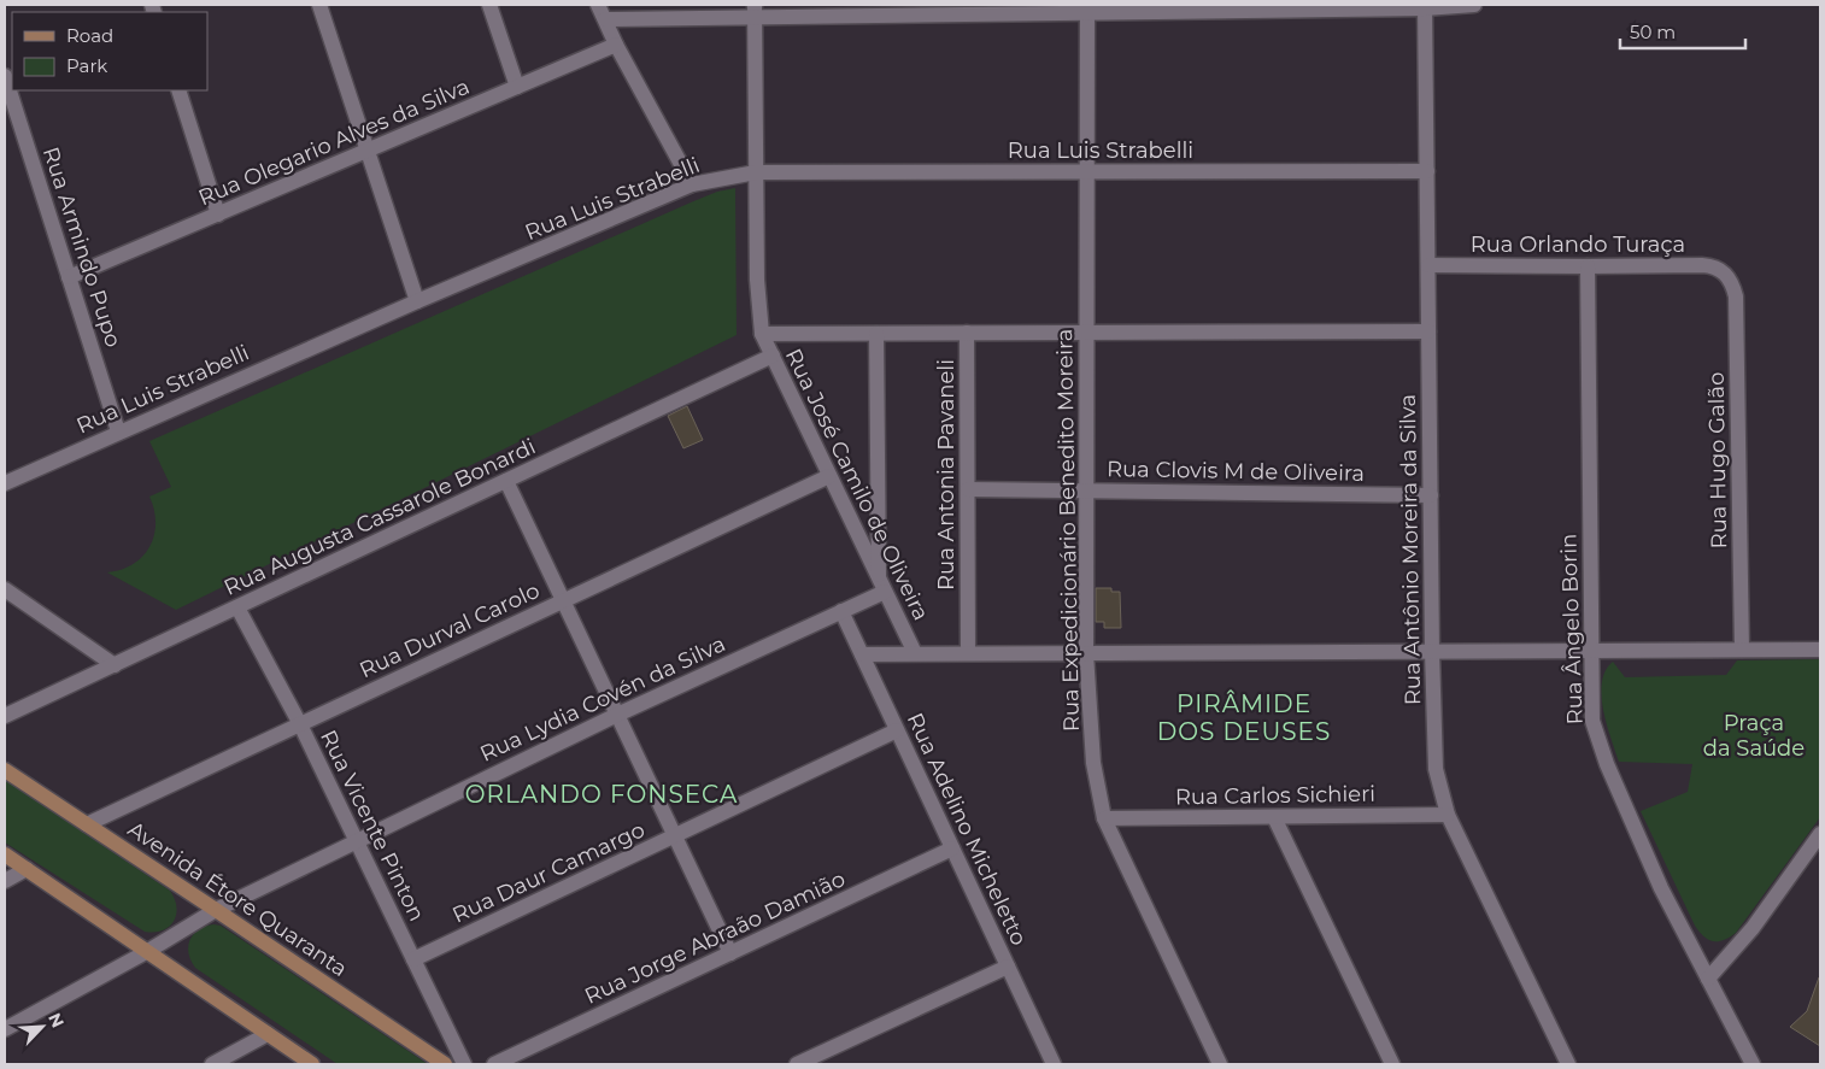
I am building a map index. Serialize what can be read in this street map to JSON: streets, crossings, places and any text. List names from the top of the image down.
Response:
{
  "streets": {
    "street": [
      "Rua Olegario Alves da Silva",
      "Rua Luis Strabelli",
      "Rua Orlando Turaça",
      "Rua Armindo Pupo",
      "Rua Hugo Galão",
      "Rua Clovis M de Oliveira",
      "Rua Antonia Pavaneli",
      "Rua José Camilo de Oliveira",
      "Rua Augusta Cassarole Bonardi",
      "Rua Expedicionário Benedito Moreira",
      "Rua Antônio Moreira da Silva",
      "Rua Ângelo Borin",
      "Rua Durval Carolo",
      "Rua Lydia Covén da Silva",
      "Rua Carlos Sichieri",
      "Rua Vicente Pinton",
      "Rua Adelino Micheletto",
      "Rua Daur Camargo",
      "Avenida Étore Quaranta",
      "Rua Jorge Abraão Damião"
    ]
  },
  "crossings": [
    ["Rua Olegario Alves da Silva", "Rua Armindo Pupo"],
    ["Rua Luis Strabelli", "Rua Armindo Pupo"],
    ["Rua Luis Strabelli", "Rua Expedicionário Benedito Moreira"],
    ["Rua Luis Strabelli", "Rua Antônio Moreira da Silva"],
    ["Rua Orlando Turaça", "Rua Hugo Galão"],
    ["Rua Orlando Turaça", "Rua Antônio Moreira da Silva"],
    ["Rua Orlando Turaça", "Rua Ângelo Borin"],
    ["Rua Clovis M de Oliveira", "Rua Antonia Pavaneli"],
    ["Rua Clovis M de Oliveira", "Rua Expedicionário Benedito Moreira"],
    ["Rua Clovis M de Oliveira", "Rua Antônio Moreira da Silva"],
    ["Rua José Camilo de Oliveira", "Rua Augusta Cassarole Bonardi"],
    ["Rua José Camilo de Oliveira", "Rua Durval Carolo"],
    ["Rua José Camilo de Oliveira", "Rua Lydia Covén da Silva"],
    ["Rua Augusta Cassarole Bonardi", "Rua Vicente Pinton"],
    ["Rua Expedicionário Benedito Moreira", "Rua Carlos Sichieri"],
    ["Rua Antônio Moreira da Silva", "Rua Carlos Sichieri"],
    ["Rua Durval Carolo", "Rua Vicente Pinton"],
    ["Rua Durval Carolo", "Avenida Étore Quaranta"],
    ["Rua Lydia Covén da Silva", "Rua Vicente Pinton"],
    ["Rua Lydia Covén da Silva", "Rua Adelino Micheletto"],
    ["Rua Lydia Covén da Silva", "Avenida Étore Quaranta"],
    ["Rua Vicente Pinton", "Rua Daur Camargo"],
    ["Rua Adelino Micheletto", "Rua Daur Camargo"],
    ["Rua Adelino Micheletto", "Rua Jorge Abraão Damião"]
  ],
  "districts": ["PIRÂMIDE DOS DEUSES", "ORLANDO FONSECA"],
  "parks": ["Praça da Saúde"],
  "legend": ["Road", "Park"],
  "scale_bar": "50 m",
  "north": "top right"
}
